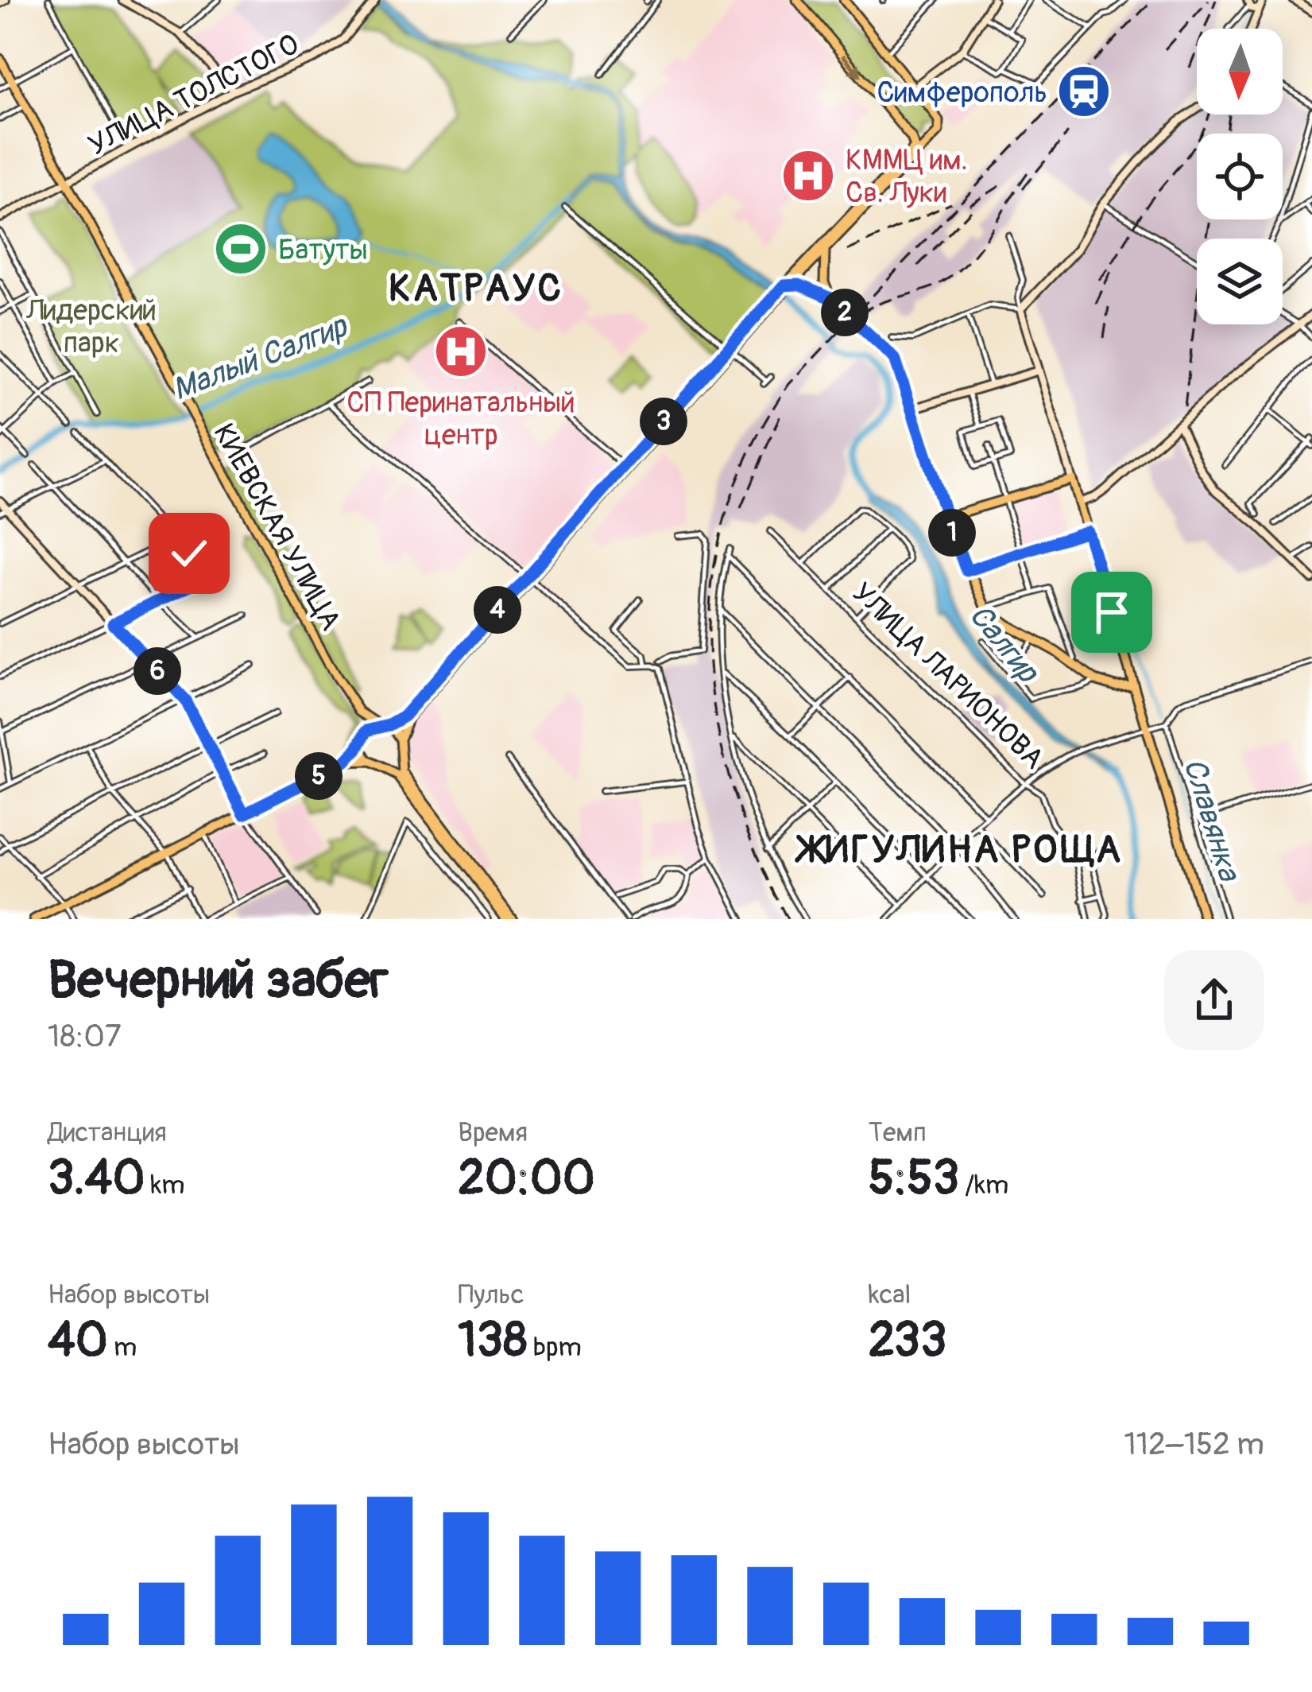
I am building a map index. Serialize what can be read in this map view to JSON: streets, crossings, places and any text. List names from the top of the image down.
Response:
{
  "streets": {
    "main road": ["УЛИЦА ТОЛСТОГО", "КИЕВСКАЯ УЛИЦА"],
    "street": ["УЛИЦА ЛАРИОНОВА"]
  },
  "crossings": [
    ["УЛИЦА ТОЛСТОГО", "КИЕВСКАЯ УЛИЦА"]
  ],
  "districts": ["КАТРАУС", "ЖИГУЛИНА РОЩА"],
  "water": ["Малый Салгир", "Салгир", "Славянка"],
  "parks": ["Лидерский парк"],
  "places": {
    "station": ["Симферополь"],
    "hospital": ["КММЦ им. Св. Луки", "СП Перинатальный центр"],
    "sports": ["Батуты"]
  },
  "north": "bottom",
  "page": {
    "pins": [
      "2",
      "3",
      "1",
      "4",
      "6",
      "5"
    ],
    "heading": ["Вечерний забег", "18:07"],
    "stats": [
      ["Дистанция", "3.40 km"],
      ["Время", "20:00"],
      ["Темп", "5:53 /km"],
      ["Набор высоты", "40 m"],
      ["Пульс", "138 bpm"],
      ["kcal", "233"]
    ],
    "chart": ["Набор высоты", "112–152 m"]
  }
}
